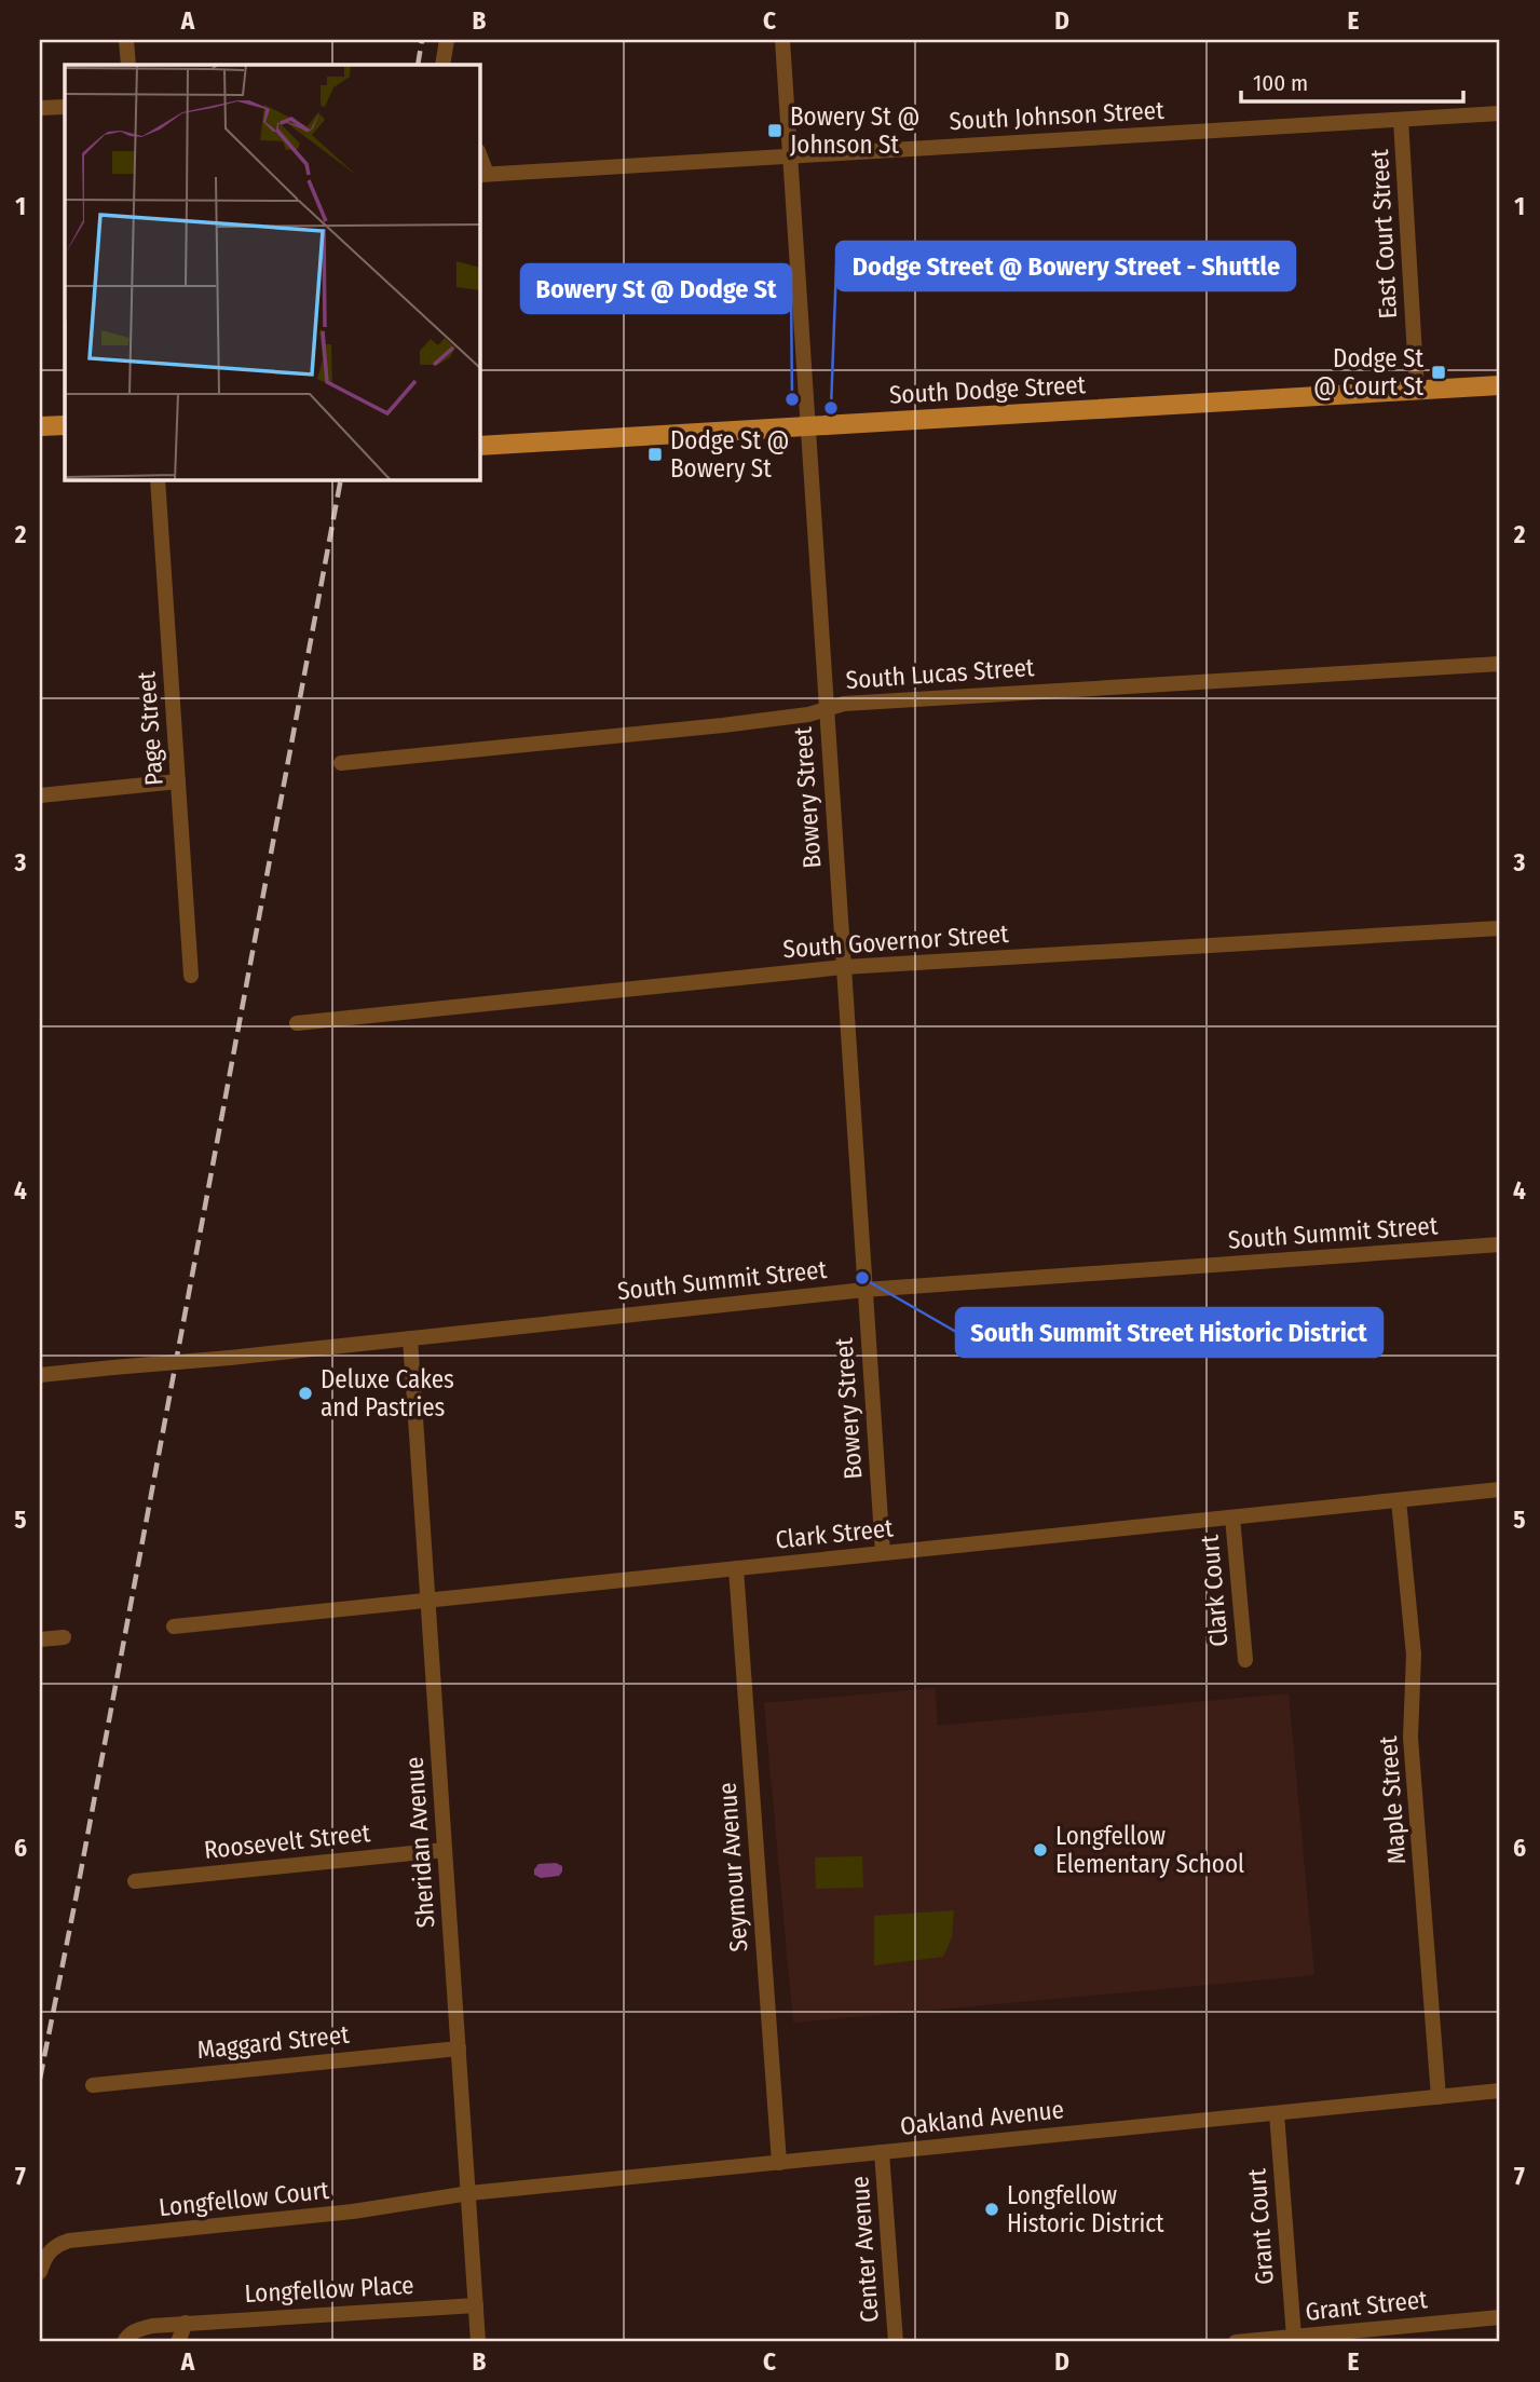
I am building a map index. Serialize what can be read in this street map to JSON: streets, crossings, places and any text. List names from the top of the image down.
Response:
{
  "streets": {
    "main road": ["South Dodge Street"],
    "street": [
      "South Johnson Street",
      "East Court Street",
      "South Lucas Street",
      "Page Street",
      "Bowery Street",
      "South Governor Street",
      "South Summit Street",
      "Clark Street",
      "Clark Court",
      "Maple Street",
      "Roosevelt Street",
      "Sheridan Avenue",
      "Seymour Avenue",
      "Maggard Street",
      "Oakland Avenue",
      "Longfellow Court",
      "Grant Court",
      "Center Avenue",
      "Longfellow Place",
      "Grant Street"
    ]
  },
  "crossings": [
    ["South Johnson Street", "East Court Street"],
    ["South Johnson Street", "Bowery Street"],
    ["East Court Street", "South Dodge Street"],
    ["South Dodge Street", "Bowery Street"],
    ["South Lucas Street", "Bowery Street"],
    ["Bowery Street", "South Governor Street"],
    ["Bowery Street", "South Summit Street"],
    ["Bowery Street", "Clark Street"],
    ["South Summit Street", "Sheridan Avenue"],
    ["Clark Street", "Clark Court"],
    ["Clark Street", "Maple Street"],
    ["Clark Street", "Sheridan Avenue"],
    ["Clark Street", "Seymour Avenue"],
    ["Maple Street", "Oakland Avenue"],
    ["Roosevelt Street", "Sheridan Avenue"],
    ["Sheridan Avenue", "Maggard Street"],
    ["Sheridan Avenue", "Oakland Avenue"],
    ["Sheridan Avenue", "Longfellow Court"],
    ["Sheridan Avenue", "Longfellow Place"],
    ["Seymour Avenue", "Oakland Avenue"],
    ["Oakland Avenue", "Longfellow Court"],
    ["Oakland Avenue", "Grant Court"],
    ["Oakland Avenue", "Center Avenue"],
    ["Grant Court", "Grant Street"]
  ],
  "places": {
    "transit": ["Bowery St @ Johnson St", "Dodge St @ Court St", "Dodge St @ Bowery St"],
    "other": [
      "Bowery St @ Dodge St",
      "Dodge Street @ Bowery Street - Shuttle",
      "South Summit Street Historic District",
      "Deluxe Cakes and Pastries",
      "Longfellow Elementary School",
      "Longfellow Historic District"
    ]
  },
  "scale_bar": "100 m",
  "grid": {
    "columns": [
      "A",
      "B",
      "C",
      "D",
      "E"
    ],
    "rows": [
      "1",
      "2",
      "3",
      "4",
      "5",
      "6",
      "7"
    ]
  }
}
